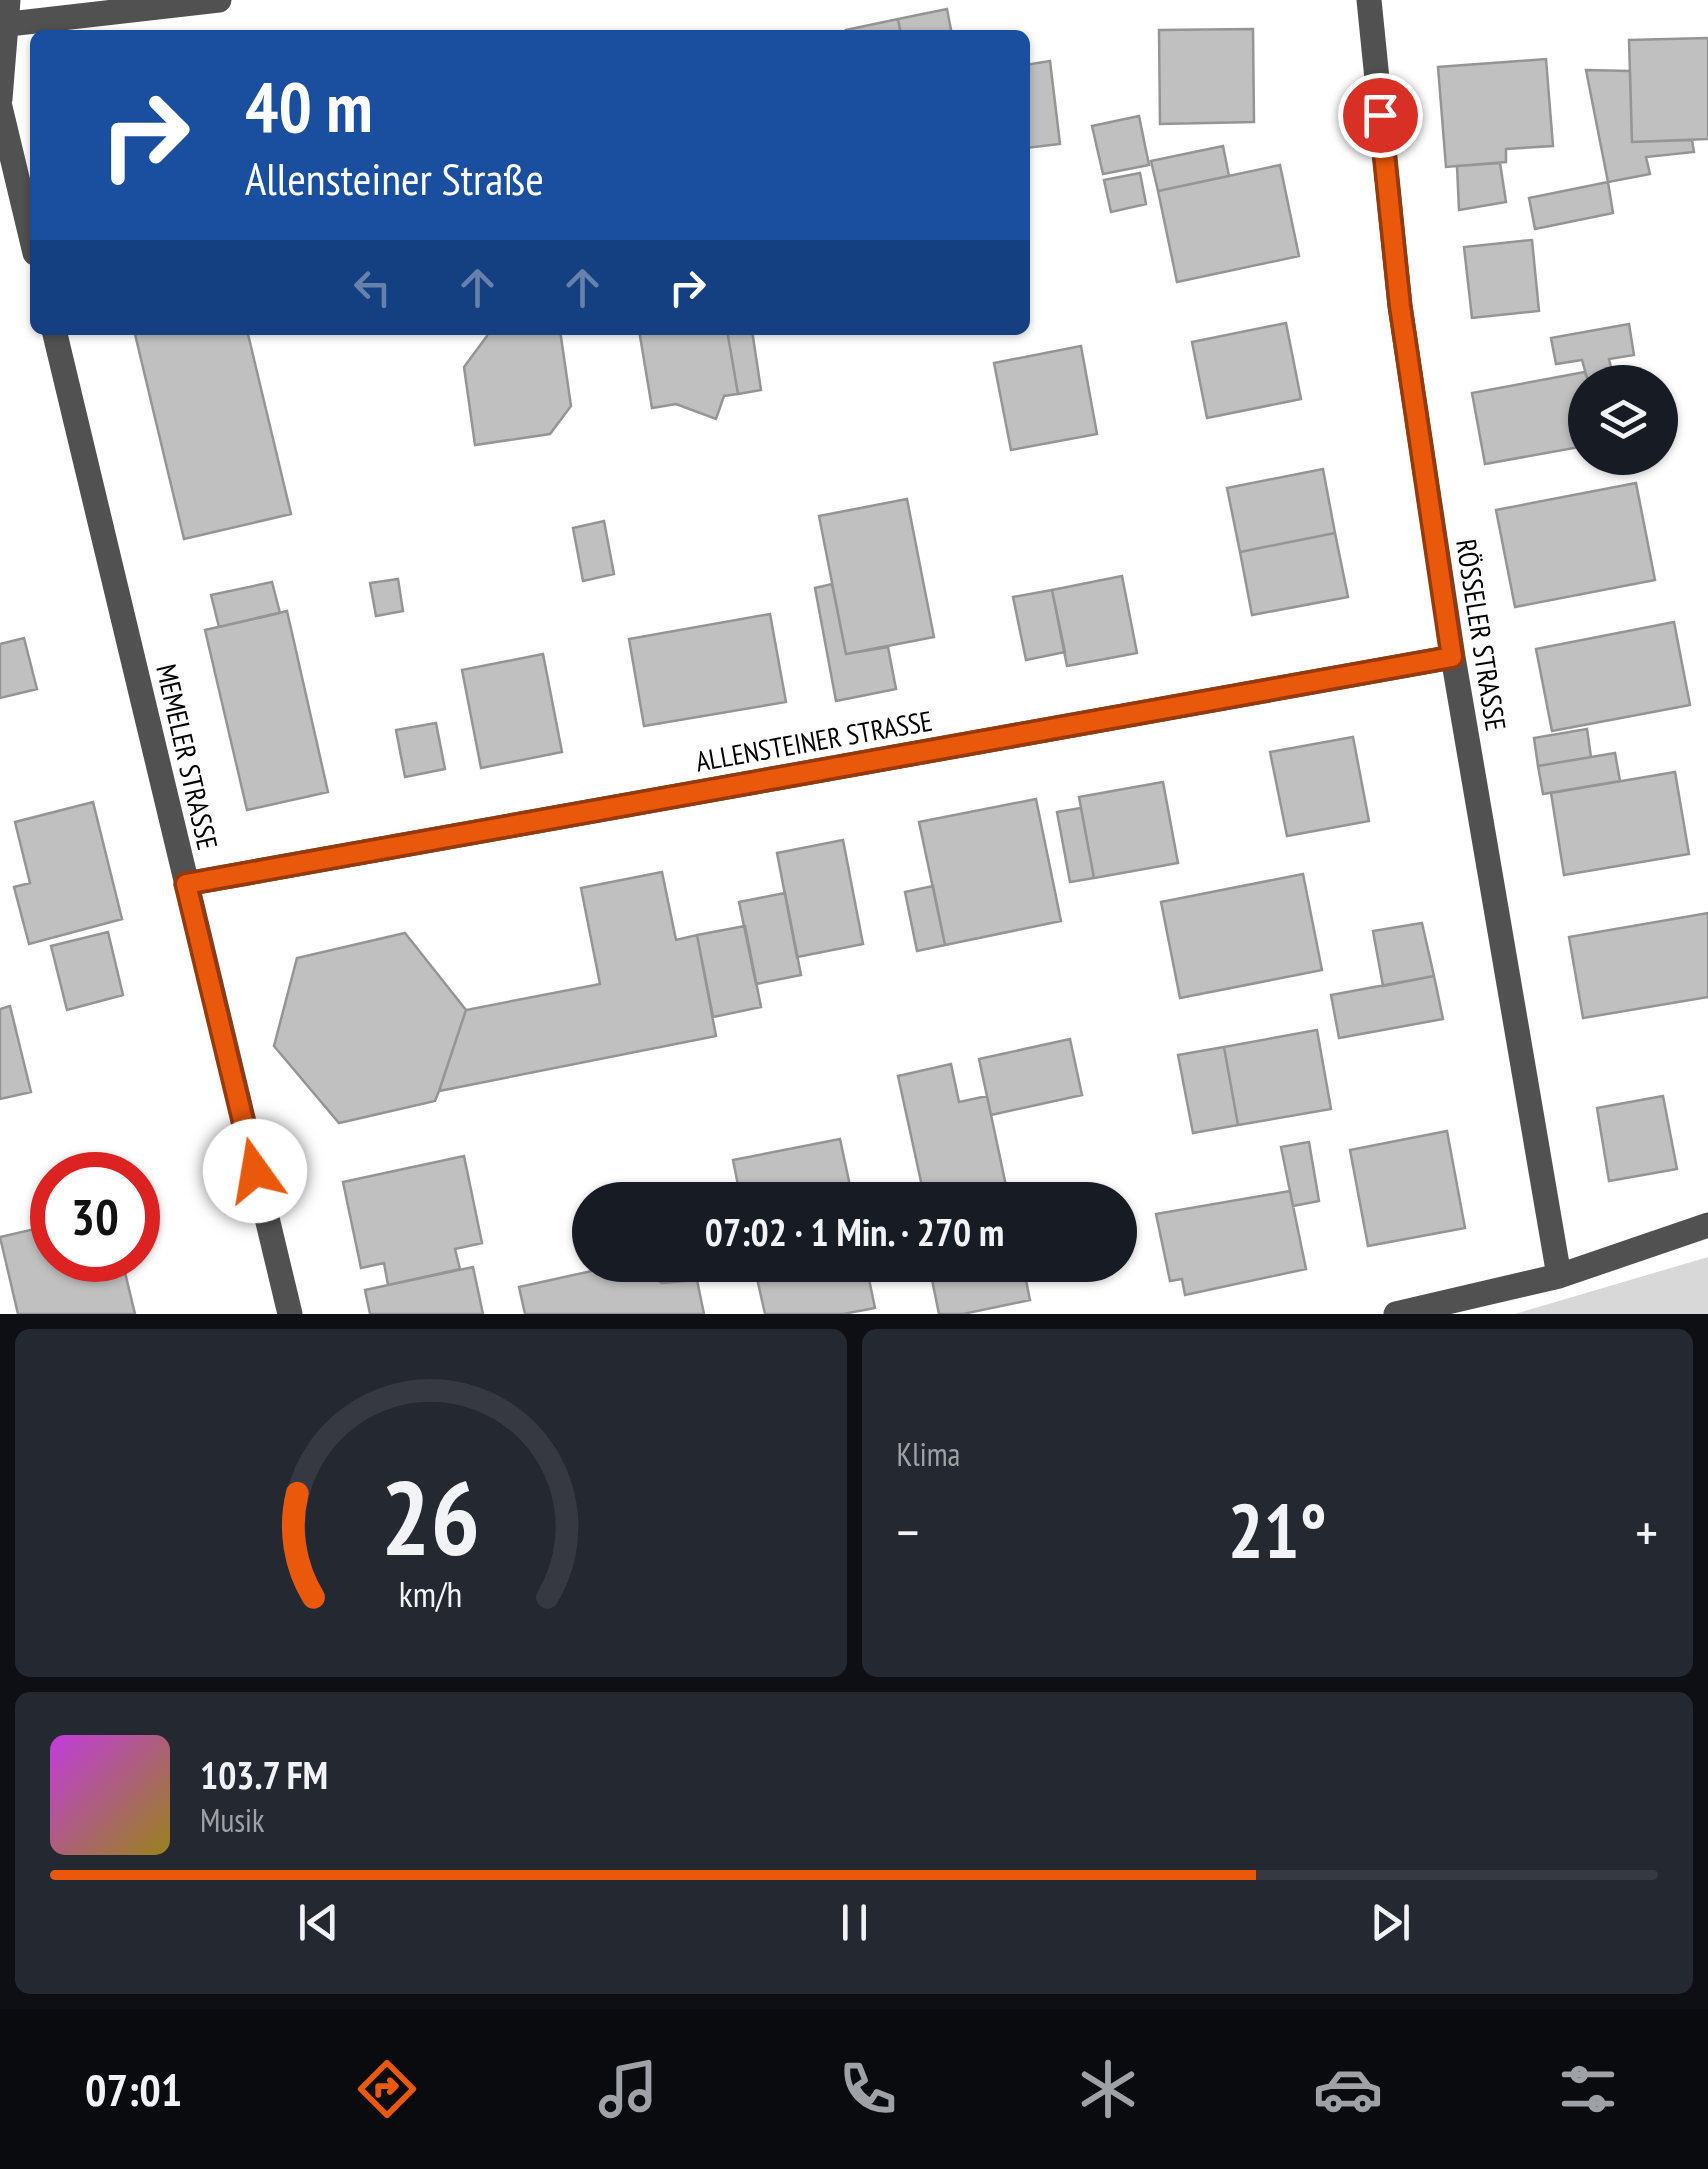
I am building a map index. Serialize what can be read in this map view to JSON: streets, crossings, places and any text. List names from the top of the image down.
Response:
{
  "streets": {
    "street": ["RÖSSELER STRASSE", "ALLENSTEINER STRASSE", "MEMELER STRASSE"]
  },
  "crossings": [
    ["RÖSSELER STRASSE", "ALLENSTEINER STRASSE"],
    ["ALLENSTEINER STRASSE", "MEMELER STRASSE"]
  ],
  "page": {
    "turn": ["40 m", "Allensteiner Straße"],
    "limit": "30",
    "trip": "07:02 · 1 Min. · 270 m",
    "tile": "Klima",
    "heat": ["−", "21°", "+"],
    "song": ["103.7 FM", "Musik"],
    "tabs": "07:01",
    "gauge": ["26", "km/h"]
  }
}
